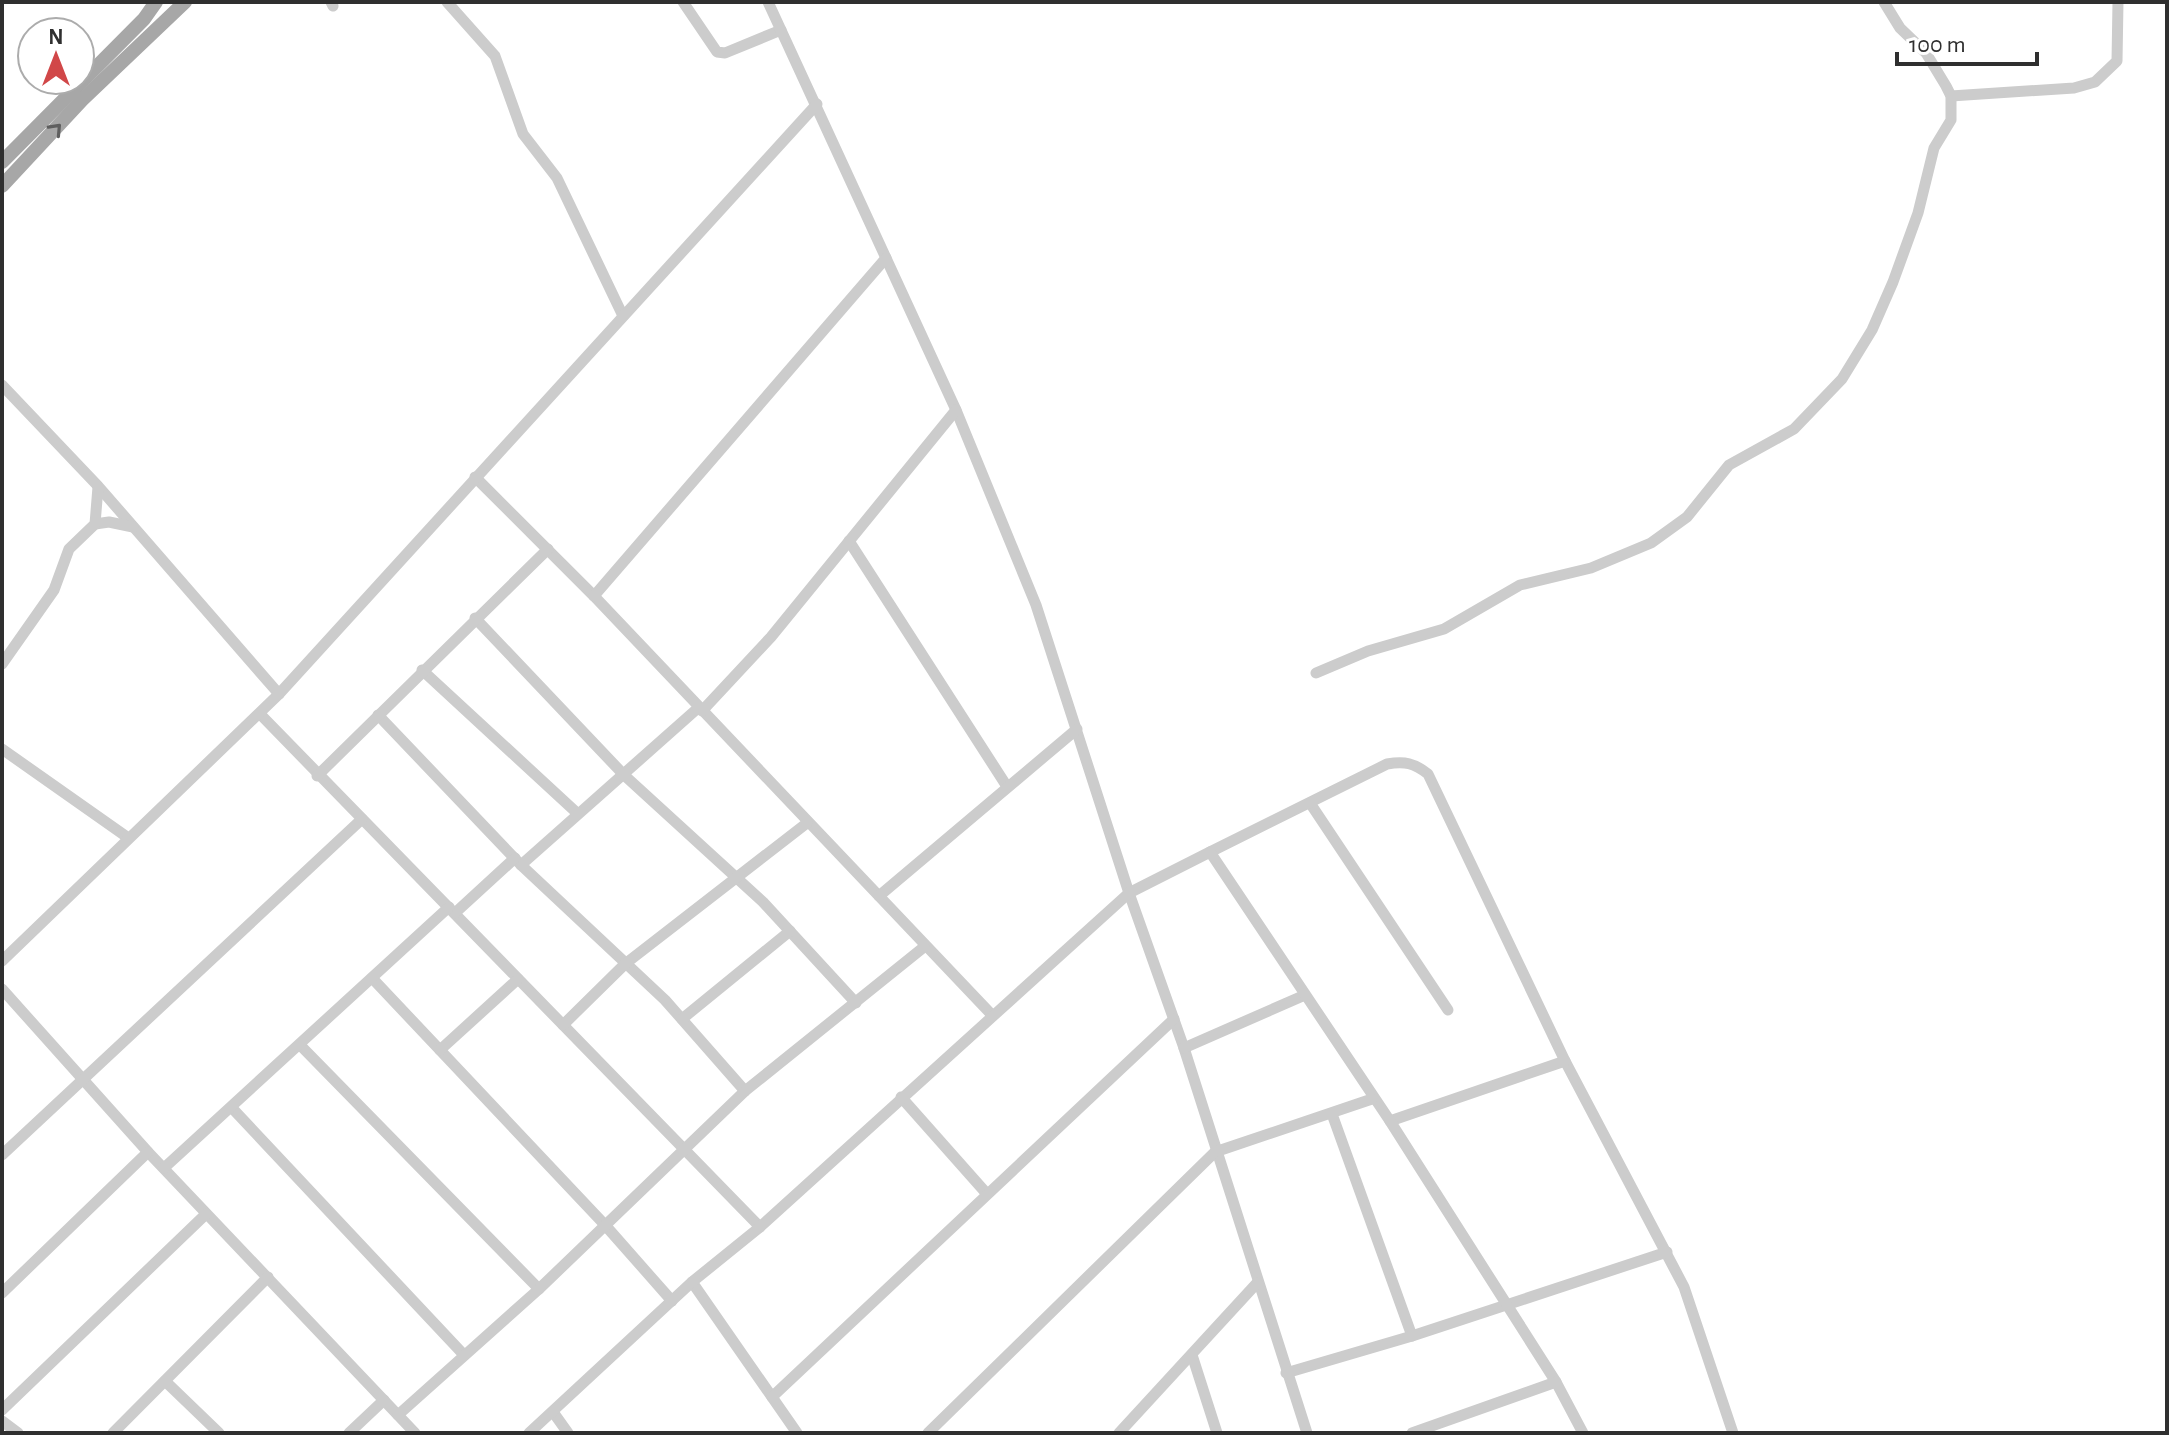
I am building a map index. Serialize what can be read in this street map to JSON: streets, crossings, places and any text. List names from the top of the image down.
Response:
{
  "scale_bar": "100 m",
  "north": "top"
}
